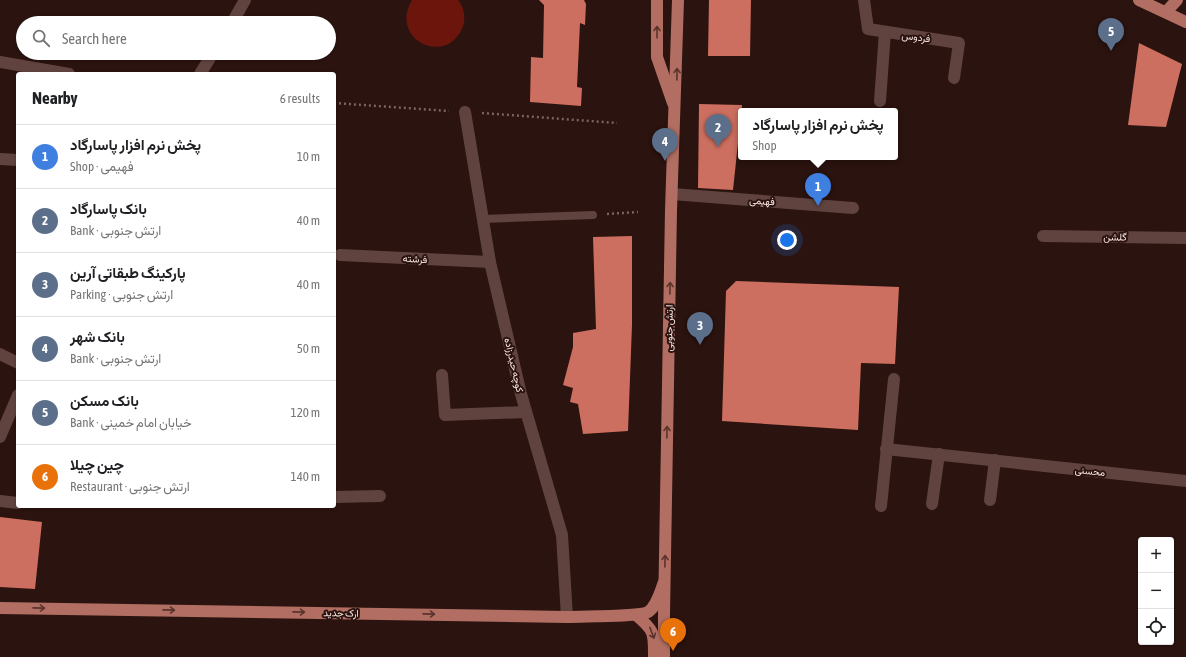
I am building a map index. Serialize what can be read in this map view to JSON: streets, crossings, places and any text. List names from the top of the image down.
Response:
{
  "streets": {
    "main road": ["ارتش جنوبی", "ارک جدید"],
    "street": [
      "فردوس",
      "فهیمی",
      "گلشن",
      "فرشته",
      "کوچه حیدرزاده",
      "محسنی"
    ]
  },
  "crossings": [
    ["فهیمی", "ارتش جنوبی"],
    ["فرشته", "کوچه حیدرزاده"],
    ["ارتش جنوبی", "ارک جدید"],
    ["کوچه حیدرزاده", "ارک جدید"]
  ],
  "one_way": ["ارتش جنوبی", "ارک جدید"],
  "page": {
    "search": "Search here",
    "pins": [
      "5",
      "2",
      "4",
      "1",
      "3",
      "6"
    ],
    "heading": ["Nearby", "6 results"],
    "popup": ["پخش نرم افزار پاسارگاد", "Shop"],
    "list": [
      {
        "mark": "1",
        "name": "پخش نرم افزار پاسارگاد",
        "note": "Shop · فهیمی",
        "value": "10 m"
      },
      {
        "mark": "2",
        "name": "بانک پاسارگاد",
        "note": "Bank · ارتش جنوبی",
        "value": "40 m"
      },
      {
        "mark": "3",
        "name": "پارکینگ طبقاتی آرین",
        "note": "Parking · ارتش جنوبی",
        "value": "40 m"
      },
      {
        "mark": "4",
        "name": "بانک شهر",
        "note": "Bank · ارتش جنوبی",
        "value": "50 m"
      },
      {
        "mark": "5",
        "name": "بانک مسکن",
        "note": "Bank · خیابان امام خمینی",
        "value": "120 m"
      },
      {
        "mark": "6",
        "name": "چین چیلا",
        "note": "Restaurant · ارتش جنوبی",
        "value": "140 m"
      }
    ],
    "map_buttons": ["+", "−"]
  }
}
